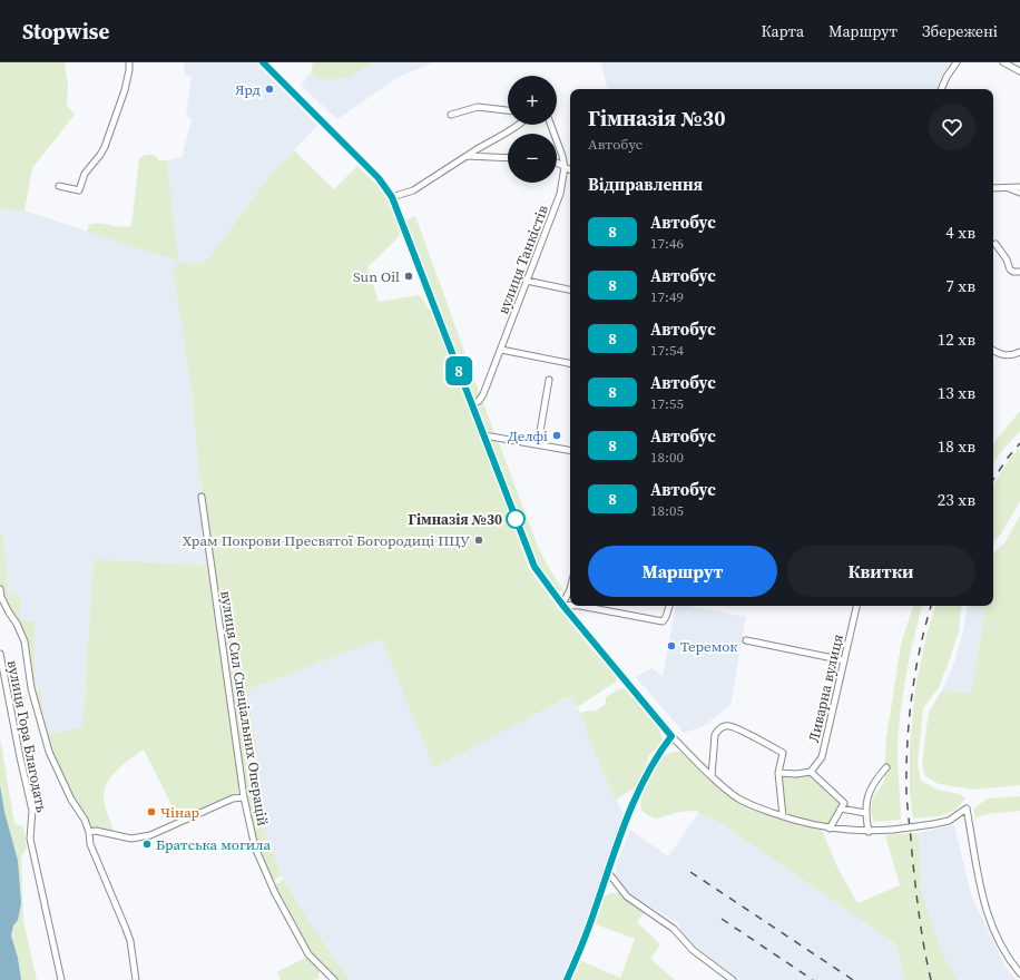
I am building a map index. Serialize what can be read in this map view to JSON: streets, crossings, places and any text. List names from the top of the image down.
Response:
{
  "streets": {
    "street": [
      "вулиця Танкістів",
      "Ливарна вулиця",
      "вулиця Сил Спеціальних Операцій",
      "вулиця Гора Благодать"
    ]
  },
  "places": [
    "Ярд",
    "Sun Oil",
    "Делфі",
    "Гімназія №30",
    "Храм Покрови Пресвятої Богородиці ПЦУ",
    "Теремок",
    "Чінар",
    "Братська могила"
  ],
  "lines": ["bus line 8"],
  "page": {
    "header": "Stopwise",
    "nav": ["Карта", "Маршрут", "Збережені"],
    "on_map": "8",
    "map_buttons": ["+", "−"],
    "heading": [
      ["Гімназія №30", "Автобус"],
      "Відправлення"
    ],
    "list": [
      {
        "mark": "8",
        "name": "Автобус",
        "note": "17:46",
        "value": "4 хв"
      },
      {
        "mark": "8",
        "name": "Автобус",
        "note": "17:49",
        "value": "7 хв"
      },
      {
        "mark": "8",
        "name": "Автобус",
        "note": "17:54",
        "value": "12 хв"
      },
      {
        "mark": "8",
        "name": "Автобус",
        "note": "17:55",
        "value": "13 хв"
      },
      {
        "mark": "8",
        "name": "Автобус",
        "note": "18:00",
        "value": "18 хв"
      },
      {
        "mark": "8",
        "name": "Автобус",
        "note": "18:05",
        "value": "23 хв"
      }
    ],
    "buttons": ["Маршрут", "Квитки"]
  }
}
